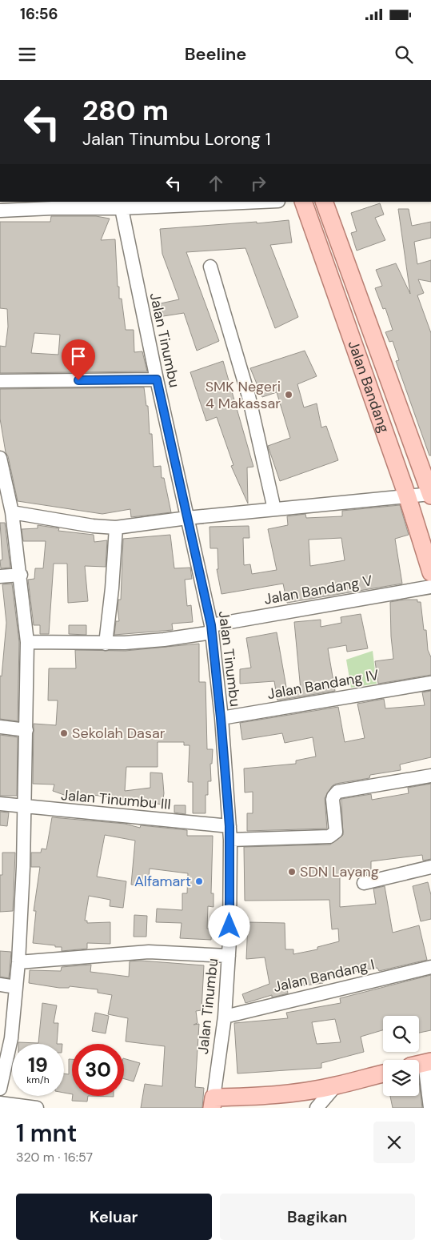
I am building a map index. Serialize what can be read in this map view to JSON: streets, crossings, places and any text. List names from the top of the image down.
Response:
{
  "streets": {
    "main road": ["Jalan Bandang"],
    "street": [
      "Jalan Tinumbu",
      "Jalan Bandang V",
      "Jalan Bandang IV",
      "Jalan Tinumbu III",
      "Jalan Bandang I"
    ]
  },
  "crossings": [
    ["Jalan Tinumbu", "Jalan Bandang V"],
    ["Jalan Tinumbu", "Jalan Bandang IV"],
    ["Jalan Tinumbu", "Jalan Tinumbu III"],
    ["Jalan Tinumbu", "Jalan Bandang I"]
  ],
  "places": [
    "SMK Negeri 4 Makassar",
    "Sekolah Dasar",
    "SDN Layang",
    "Alfamart"
  ],
  "page": {
    "status": "16:56",
    "header": "Beeline",
    "turn": ["280 m", "Jalan Tinumbu Lorong 1"],
    "speed": "19 km/h",
    "limit": "30",
    "heading": ["1 mnt", "320 m · 16:57"],
    "buttons": ["Keluar", "Bagikan"]
  }
}
